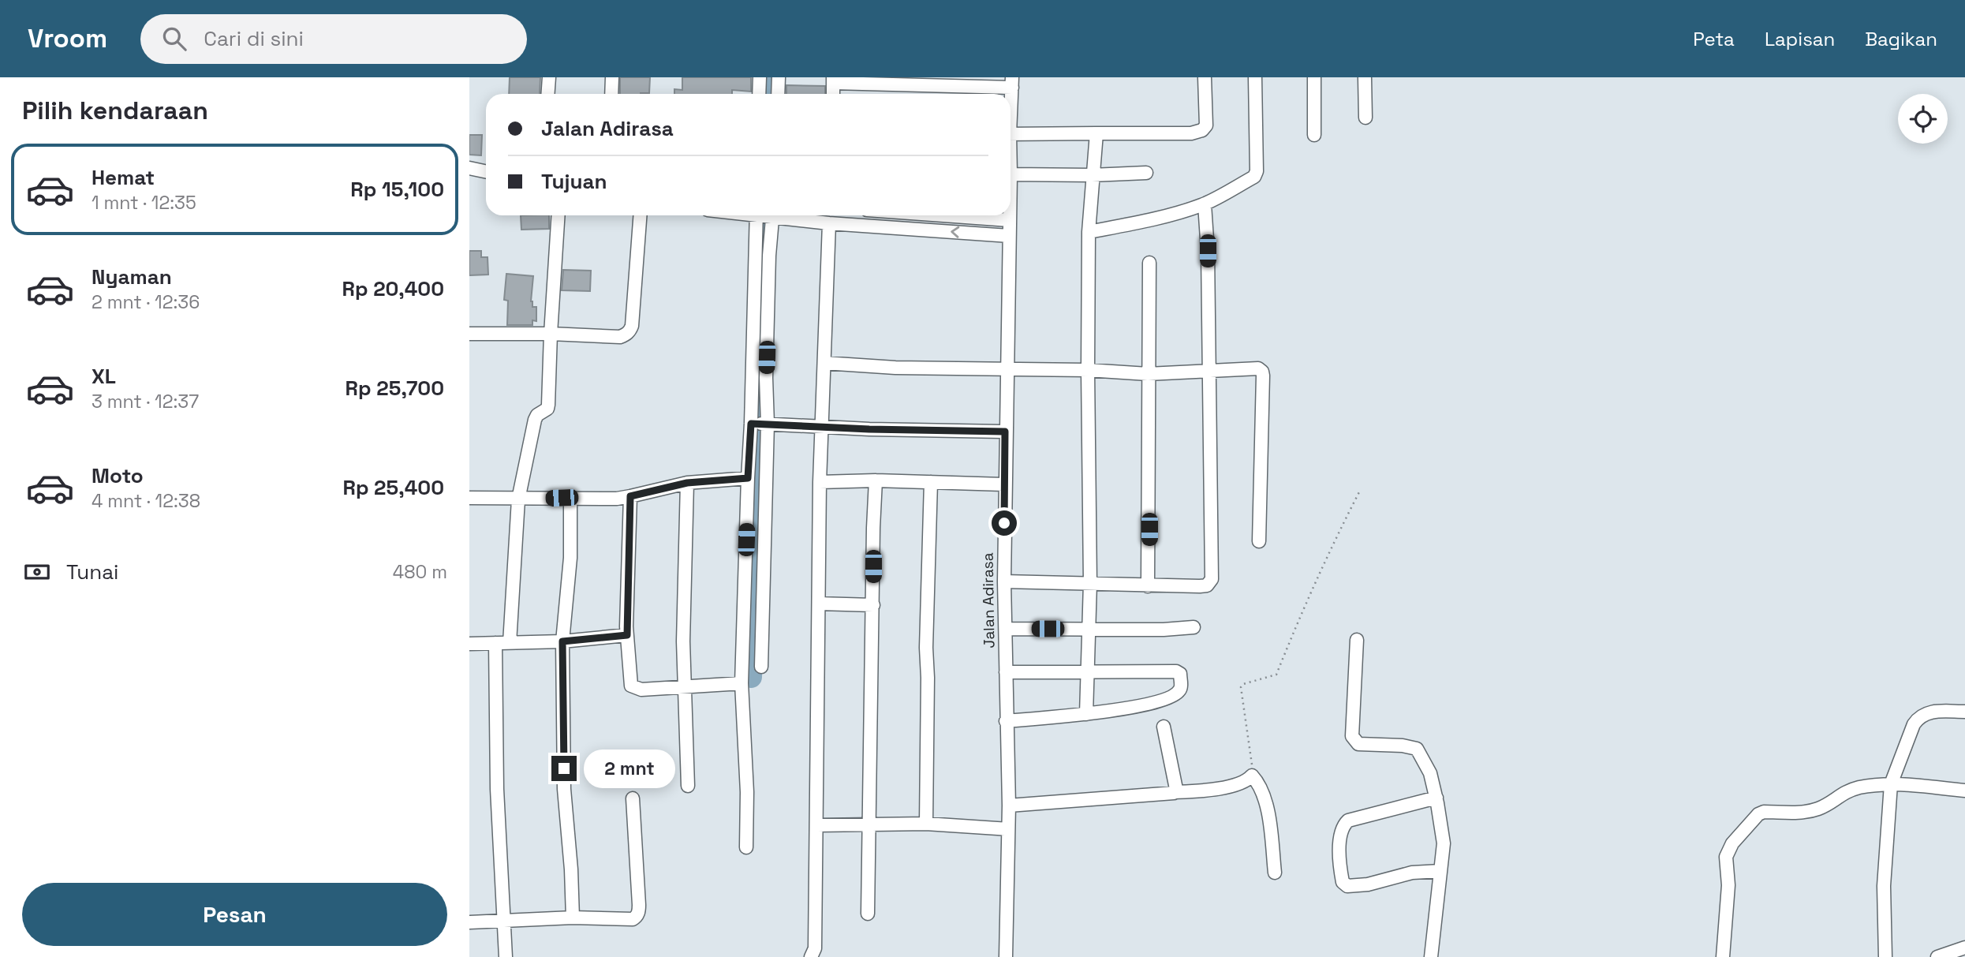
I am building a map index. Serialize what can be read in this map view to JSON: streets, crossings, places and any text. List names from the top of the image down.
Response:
{
  "streets": {
    "street": ["Jalan Adirasa"]
  },
  "page": {
    "header": "Vroom",
    "search": "Cari di sini",
    "nav": ["Peta", "Lapisan", "Bagikan"],
    "heading": "Pilih kendaraan",
    "banner": ["Jalan Adirasa", "Tujuan"],
    "list": [
      {
        "name": "Hemat",
        "note": "1 mnt · 12:35",
        "value": "Rp 15,100"
      },
      {
        "name": "Nyaman",
        "note": "2 mnt · 12:36",
        "value": "Rp 20,400"
      },
      {
        "name": "XL",
        "note": "3 mnt · 12:37",
        "value": "Rp 25,700"
      },
      {
        "name": "Moto",
        "note": "4 mnt · 12:38",
        "value": "Rp 25,400"
      }
    ],
    "pay": ["Tunai", "480 m"],
    "bubble": "2 mnt",
    "buttons": "Pesan"
  }
}
